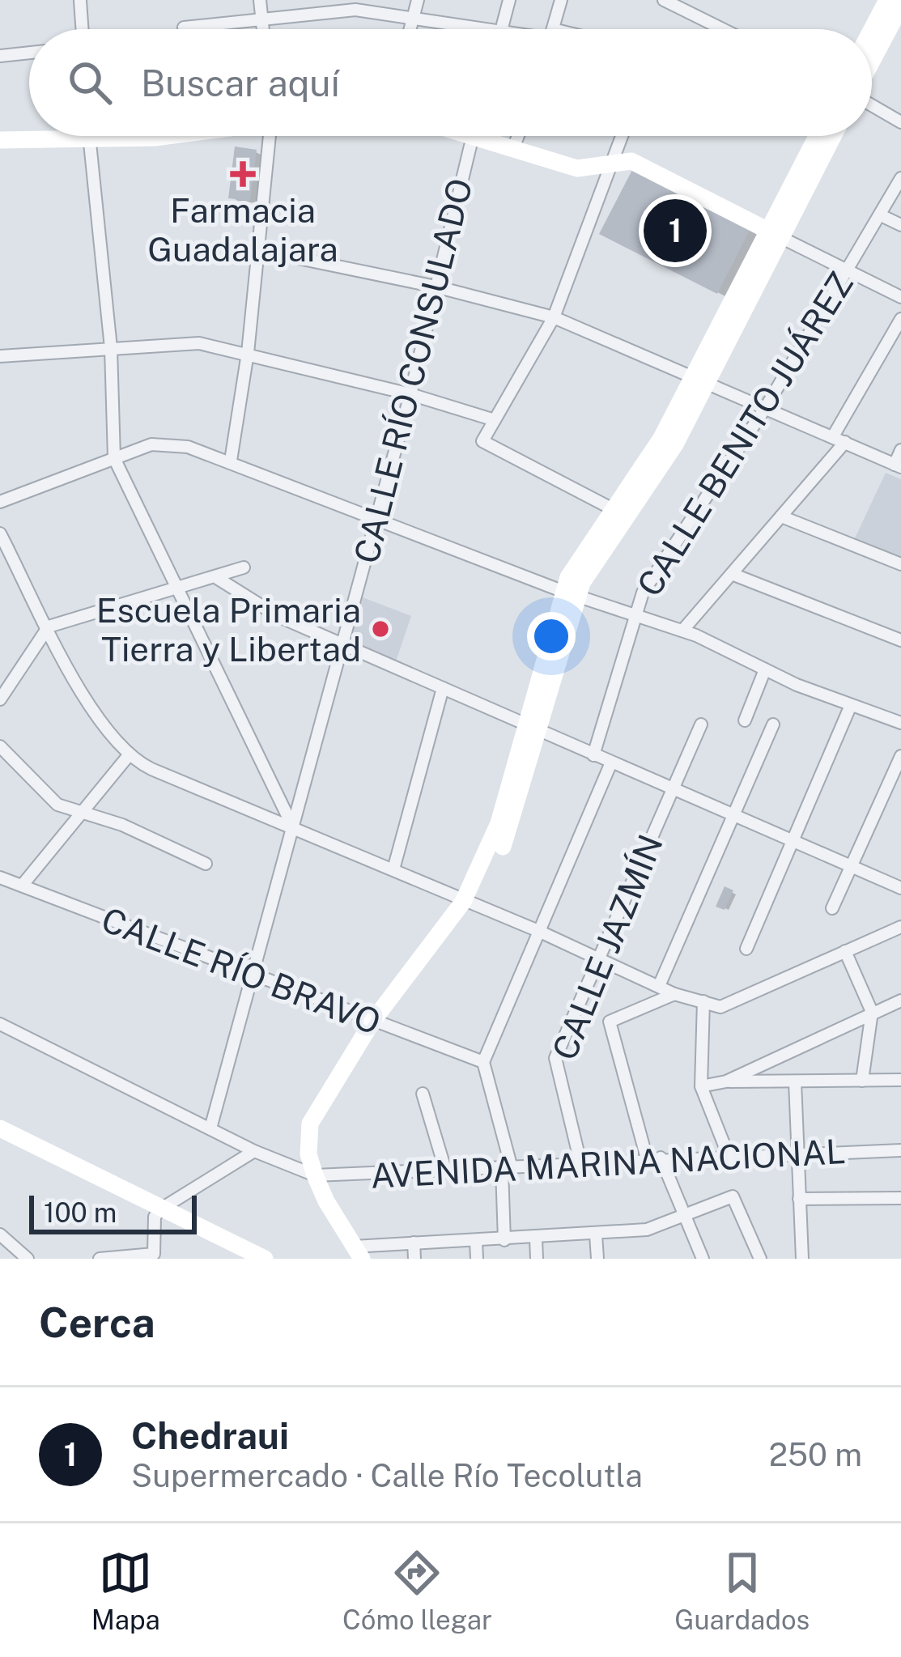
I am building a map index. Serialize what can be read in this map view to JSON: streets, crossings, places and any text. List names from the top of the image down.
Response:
{
  "streets": {
    "street": [
      "CALLE RÍO CONSULADO",
      "CALLE BENITO JUÁREZ",
      "CALLE JAZMÍN",
      "CALLE RÍO BRAVO",
      "AVENIDA MARINA NACIONAL"
    ]
  },
  "crossings": [
    ["CALLE RÍO CONSULADO", "CALLE RÍO BRAVO"],
    ["CALLE JAZMÍN", "AVENIDA MARINA NACIONAL"]
  ],
  "places": {
    "health": ["Farmacia Guadalajara"],
    "other": ["Escuela Primaria Tierra y Libertad"]
  },
  "scale_bar": "100 m",
  "page": {
    "search": "Buscar aquí",
    "pins": "1",
    "scale": "100 m",
    "heading": "Cerca",
    "list": [
      {
        "mark": "1",
        "name": "Chedraui",
        "note": "Supermercado · Calle Río Tecolutla",
        "value": "250 m"
      }
    ],
    "nav": ["Mapa", "Cómo llegar", "Guardados"]
  }
}
